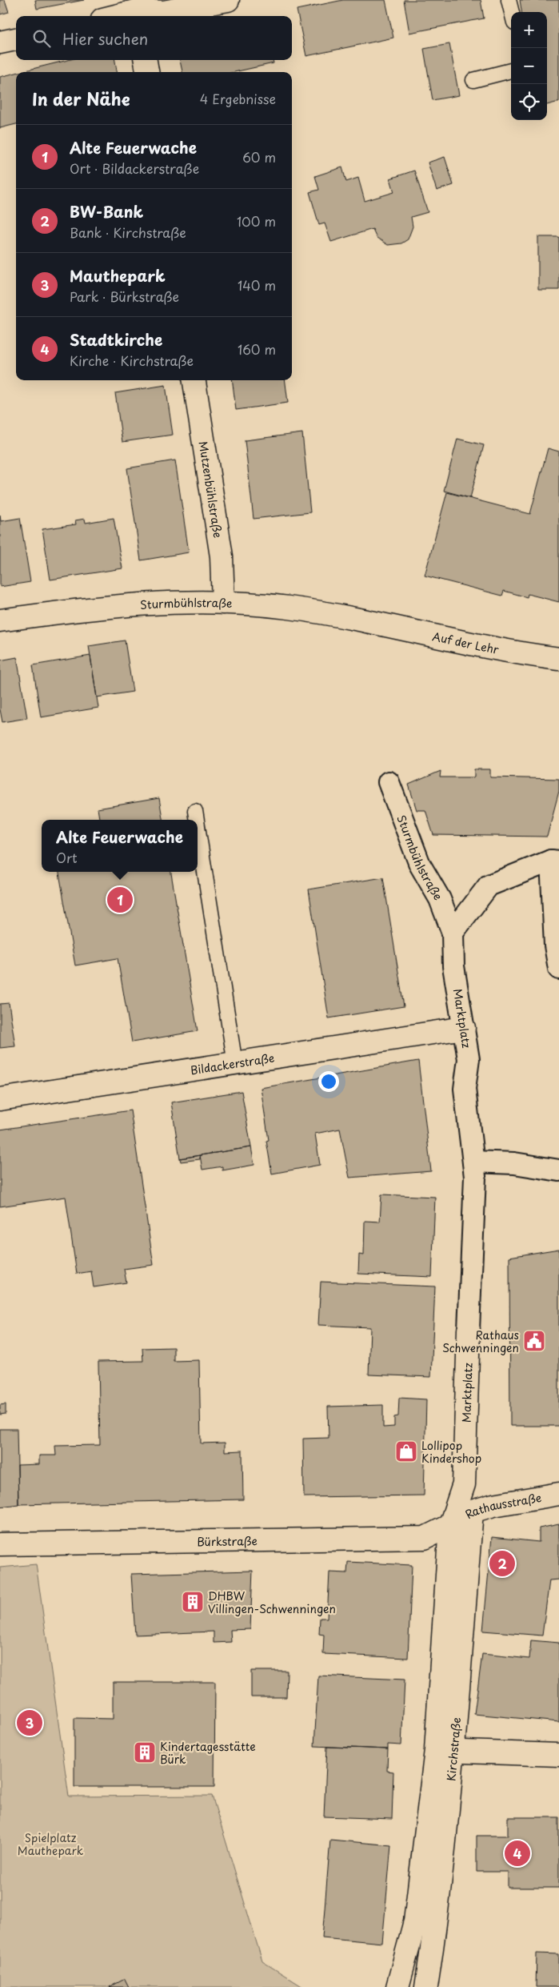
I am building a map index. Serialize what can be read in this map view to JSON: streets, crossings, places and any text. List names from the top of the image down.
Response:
{
  "streets": {
    "street": [
      "Mutzenbühlstraße",
      "Sturmbühlstraße",
      "Auf der Lehr",
      "Marktplatz",
      "Bildackerstraße",
      "Rathausstraße",
      "Bürkstraße",
      "Kirchstraße"
    ]
  },
  "crossings": [
    ["Mutzenbühlstraße", "Sturmbühlstraße"],
    ["Sturmbühlstraße", "Auf der Lehr"],
    ["Sturmbühlstraße", "Marktplatz"],
    ["Marktplatz", "Bildackerstraße"],
    ["Marktplatz", "Rathausstraße"],
    ["Marktplatz", "Bürkstraße"],
    ["Marktplatz", "Kirchstraße"],
    ["Rathausstraße", "Bürkstraße"],
    ["Rathausstraße", "Kirchstraße"],
    ["Bürkstraße", "Kirchstraße"]
  ],
  "parks": ["Spielplatz Mauthepark"],
  "places": {
    "public building": ["Rathaus Schwenningen"],
    "shop": ["Lollipop Kindershop"],
    "building": ["DHBW Villingen-Schwenningen", "Kindertagesstätte Bürk"]
  },
  "page": {
    "map_buttons": ["+", "−"],
    "search": "Hier suchen",
    "heading": ["In der Nähe", "4 Ergebnisse"],
    "list": [
      {
        "mark": "1",
        "name": "Alte Feuerwache",
        "note": "Ort · Bildackerstraße",
        "value": "60 m"
      },
      {
        "mark": "2",
        "name": "BW-Bank",
        "note": "Bank · Kirchstraße",
        "value": "100 m"
      },
      {
        "mark": "3",
        "name": "Mauthepark",
        "note": "Park · Bürkstraße",
        "value": "140 m"
      },
      {
        "mark": "4",
        "name": "Stadtkirche",
        "note": "Kirche · Kirchstraße",
        "value": "160 m"
      }
    ],
    "popup": ["Alte Feuerwache", "Ort"],
    "pins": [
      "1",
      "2",
      "3",
      "4"
    ]
  }
}
